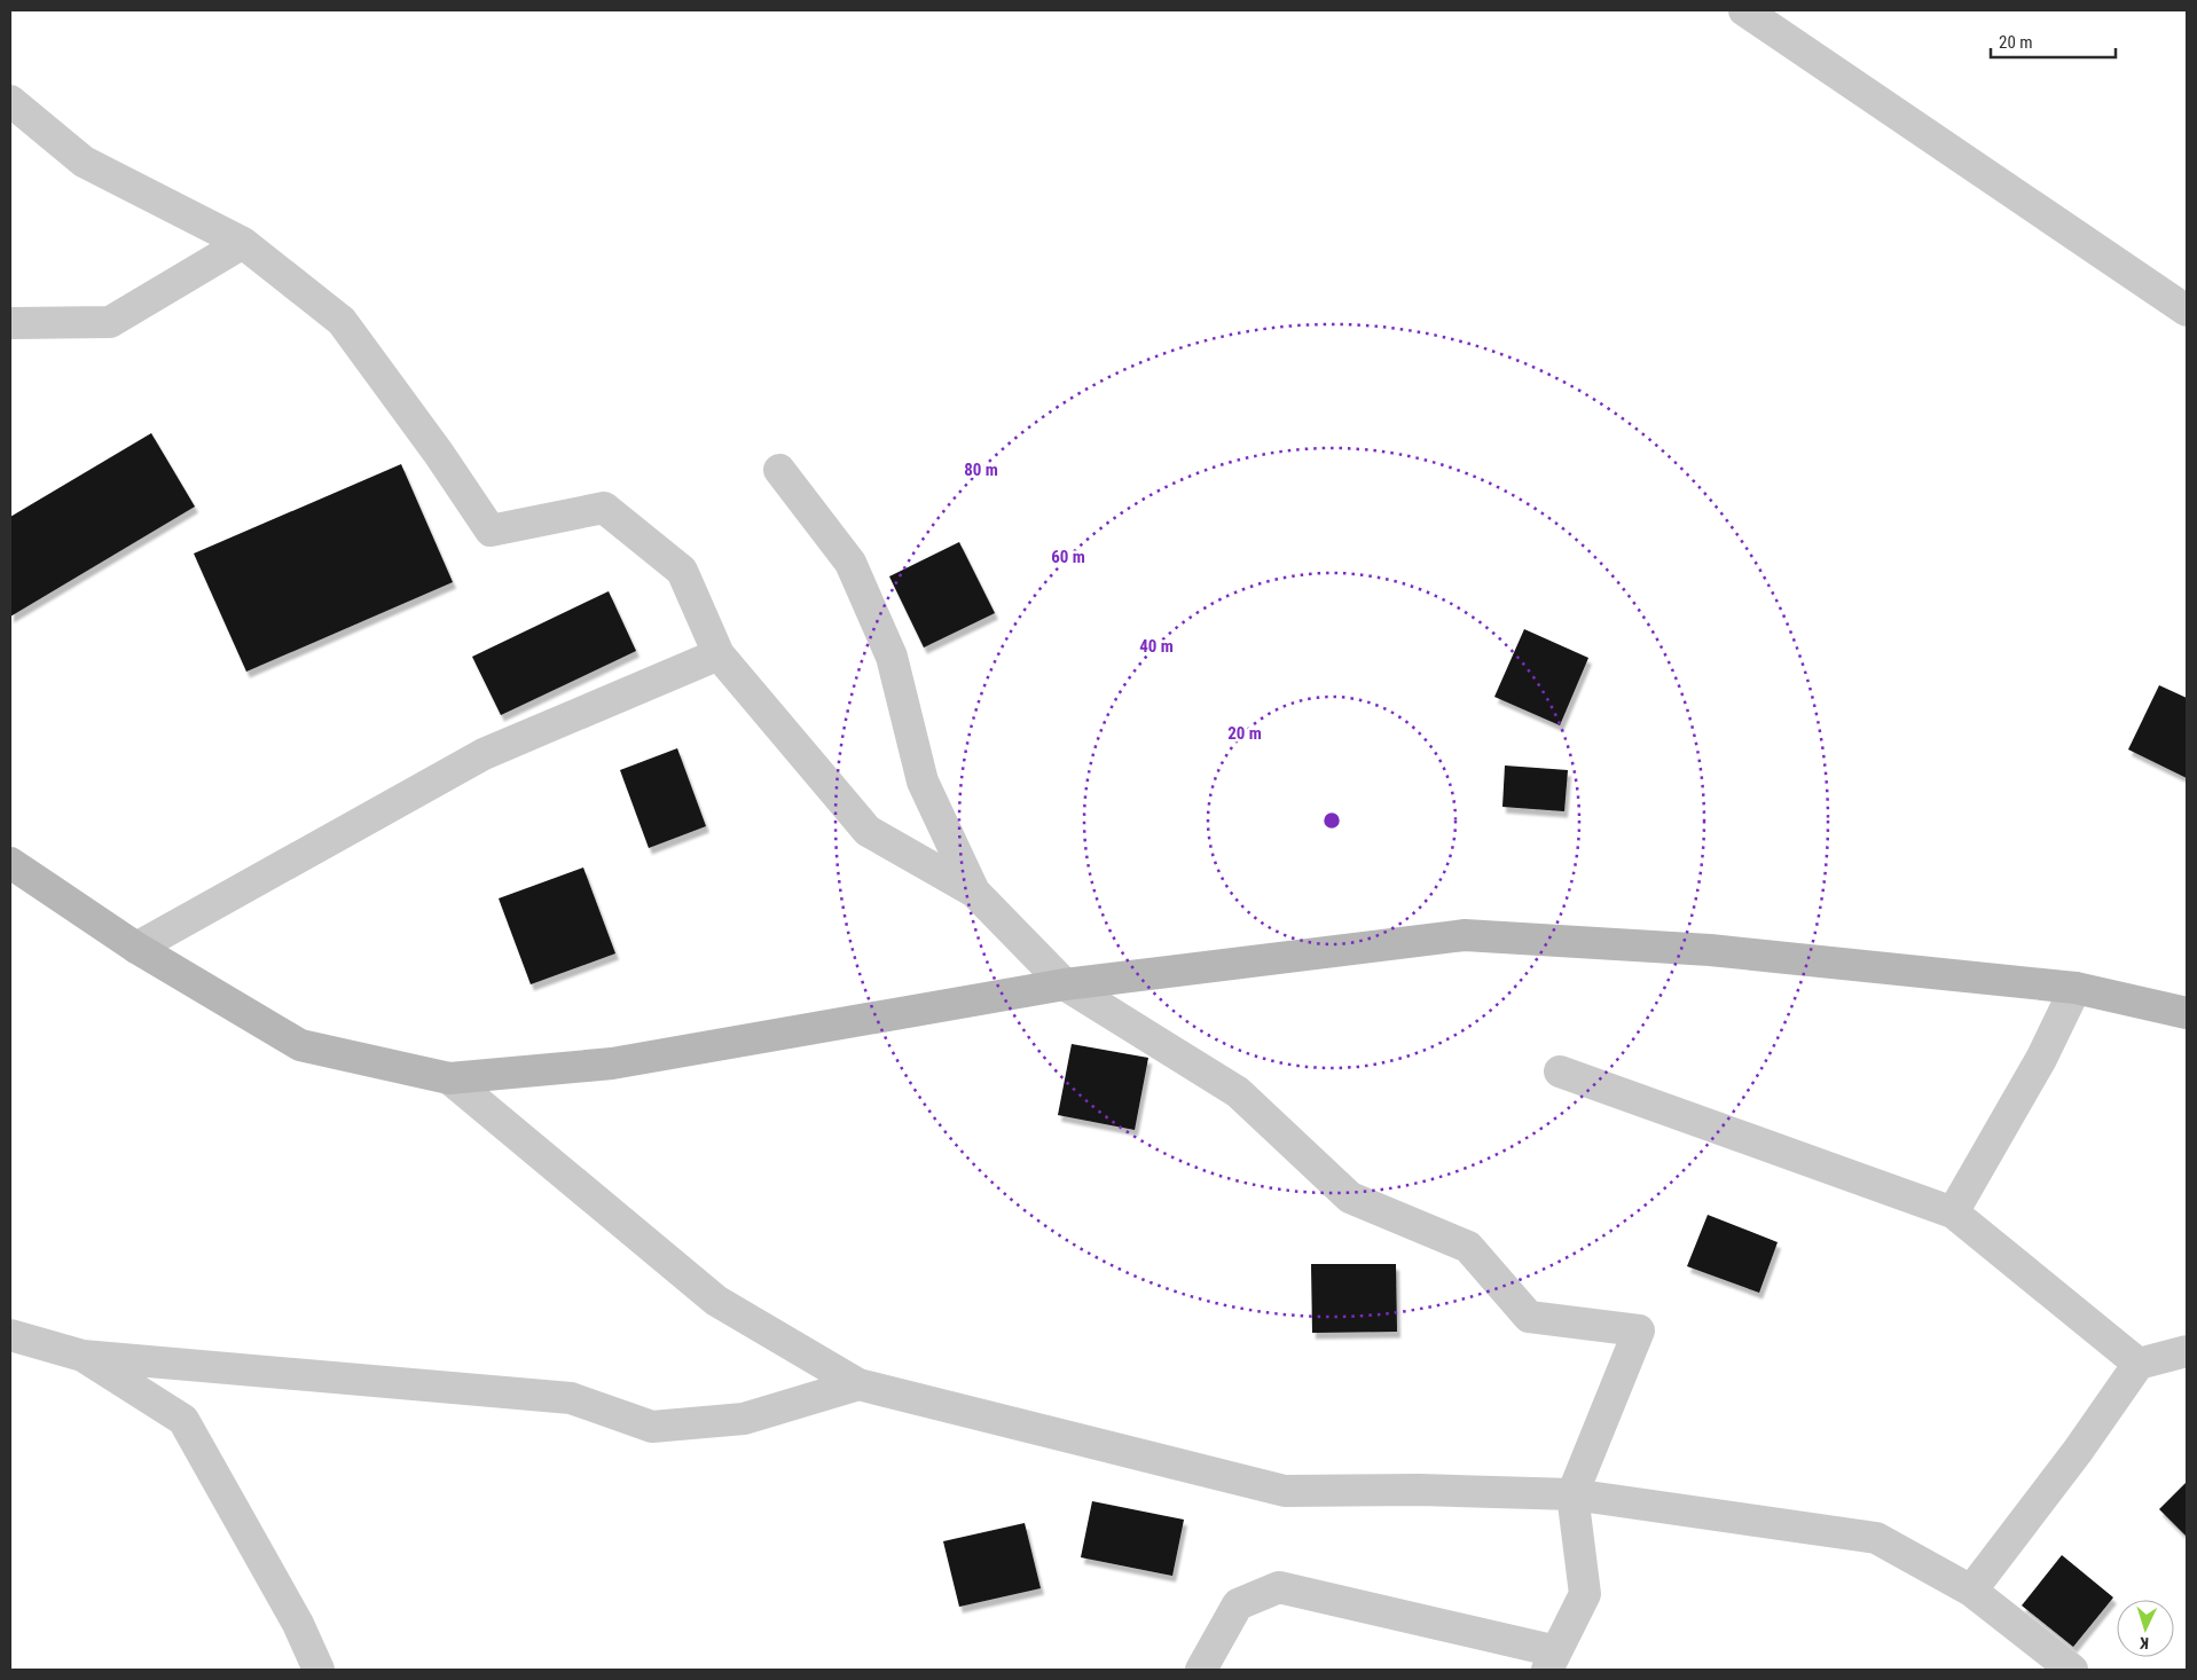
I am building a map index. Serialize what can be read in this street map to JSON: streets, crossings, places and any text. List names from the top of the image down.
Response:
{
  "scale_bar": "20 m",
  "north": "bottom",
  "rings": [
    "80 m",
    "60 m",
    "40 m",
    "20 m"
  ]
}
